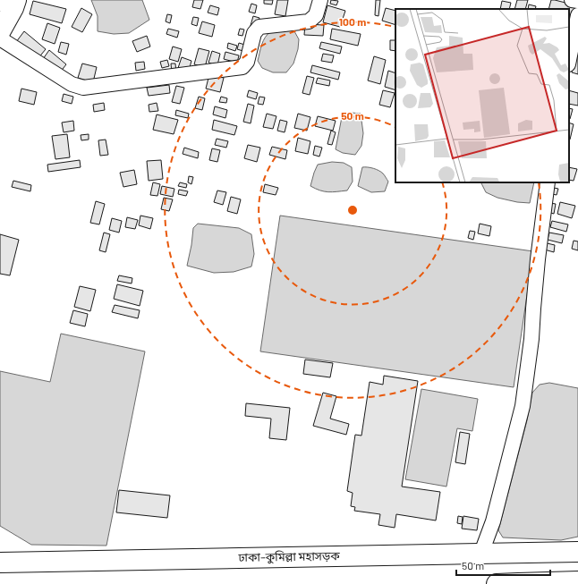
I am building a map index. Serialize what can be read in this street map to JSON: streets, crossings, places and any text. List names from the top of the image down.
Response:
{
  "streets": {
    "highway": ["ঢাকা–কুমিল্লা মহাসড়ক"]
  },
  "scale_bar": "50 m",
  "rings": ["100 m", "50 m"]
}
